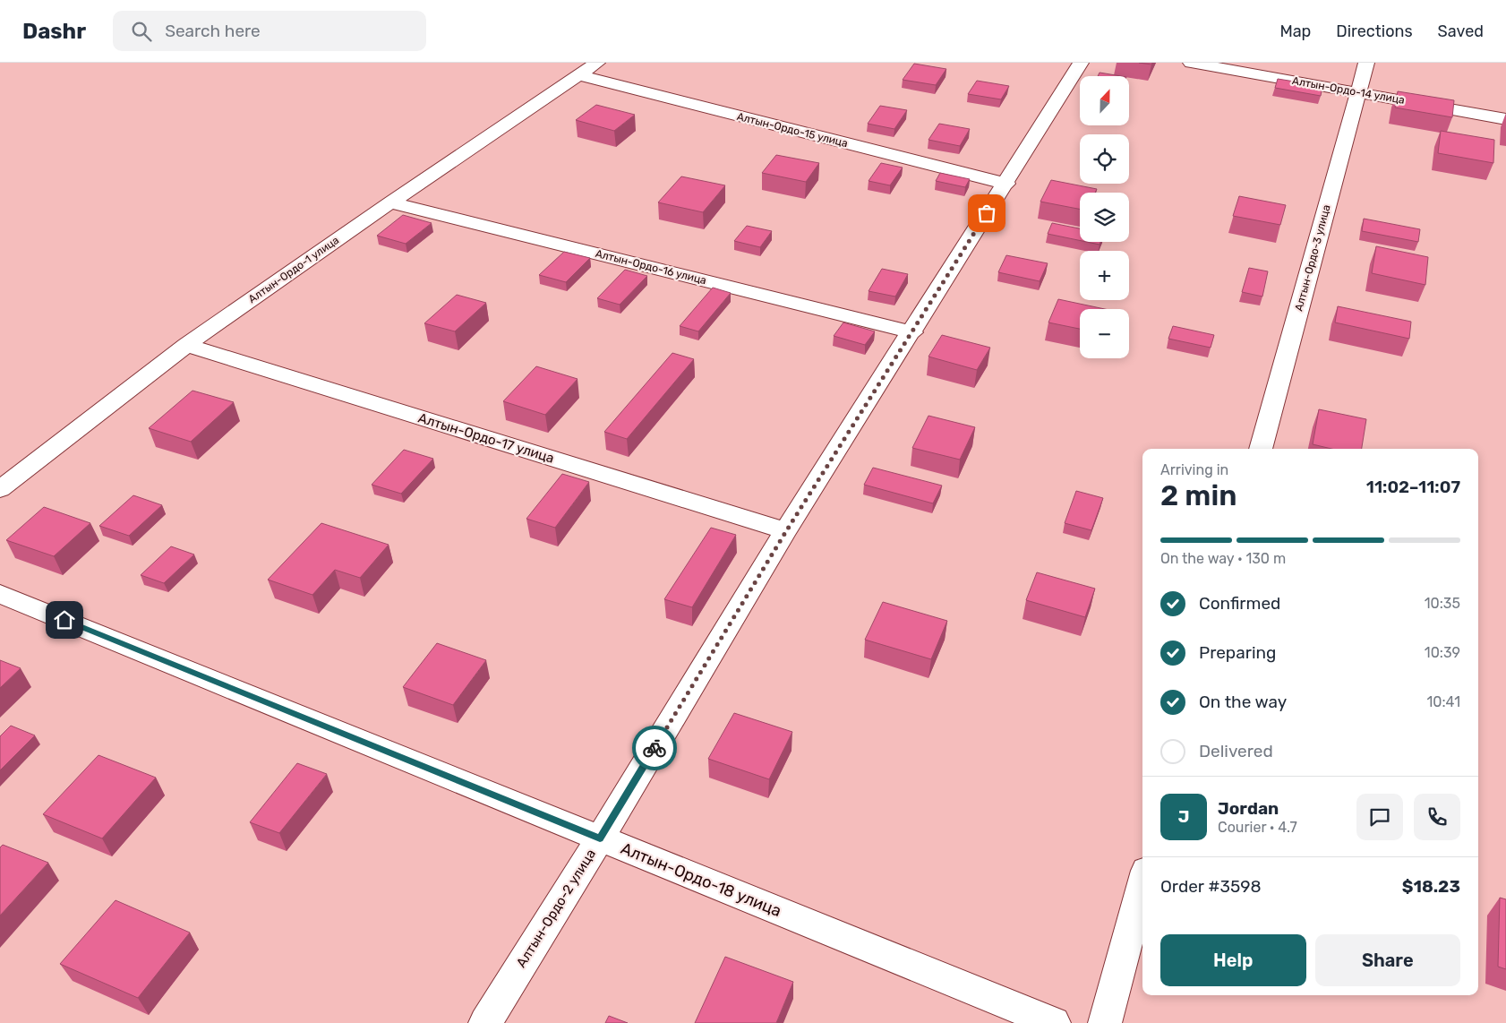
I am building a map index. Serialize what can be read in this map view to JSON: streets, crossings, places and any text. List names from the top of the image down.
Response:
{
  "streets": {
    "street": [
      "Алтын-Ордо-14 улица",
      "Алтын-Ордо-15 улица",
      "Алтын-Ордо-3 улица",
      "Алтын-Ордо-16 улица",
      "Алтын-Ордо-1 улица",
      "Алтын-Ордо-17 улица",
      "Алтын-Ордо-18 улица",
      "Алтын-Ордо-2 улица"
    ]
  },
  "crossings": [
    ["Алтын-Ордо-14 улица", "Алтын-Ордо-3 улица"],
    ["Алтын-Ордо-15 улица", "Алтын-Ордо-1 улица"],
    ["Алтын-Ордо-15 улица", "Алтын-Ордо-2 улица"],
    ["Алтын-Ордо-16 улица", "Алтын-Ордо-1 улица"],
    ["Алтын-Ордо-16 улица", "Алтын-Ордо-2 улица"],
    ["Алтын-Ордо-1 улица", "Алтын-Ордо-17 улица"],
    ["Алтын-Ордо-17 улица", "Алтын-Ордо-2 улица"],
    ["Алтын-Ордо-18 улица", "Алтын-Ордо-2 улица"]
  ],
  "north": "top",
  "page": {
    "header": "Dashr",
    "search": "Search here",
    "nav": ["Map", "Directions", "Saved"],
    "map_buttons": ["+", "−"],
    "heading": ["2 min", "Arriving in", "11:02–11:07"],
    "panel": [
      "Jordan",
      "Courier · 4.7",
      "Order #3598",
      "$18.23"
    ],
    "bar": "On the way · 130 m",
    "list": [
      ["Confirmed", "10:35"],
      ["Preparing", "10:39"],
      ["On the way", "10:41"],
      "Delivered"
    ],
    "round": "J",
    "buttons": ["Help", "Share"]
  }
}
